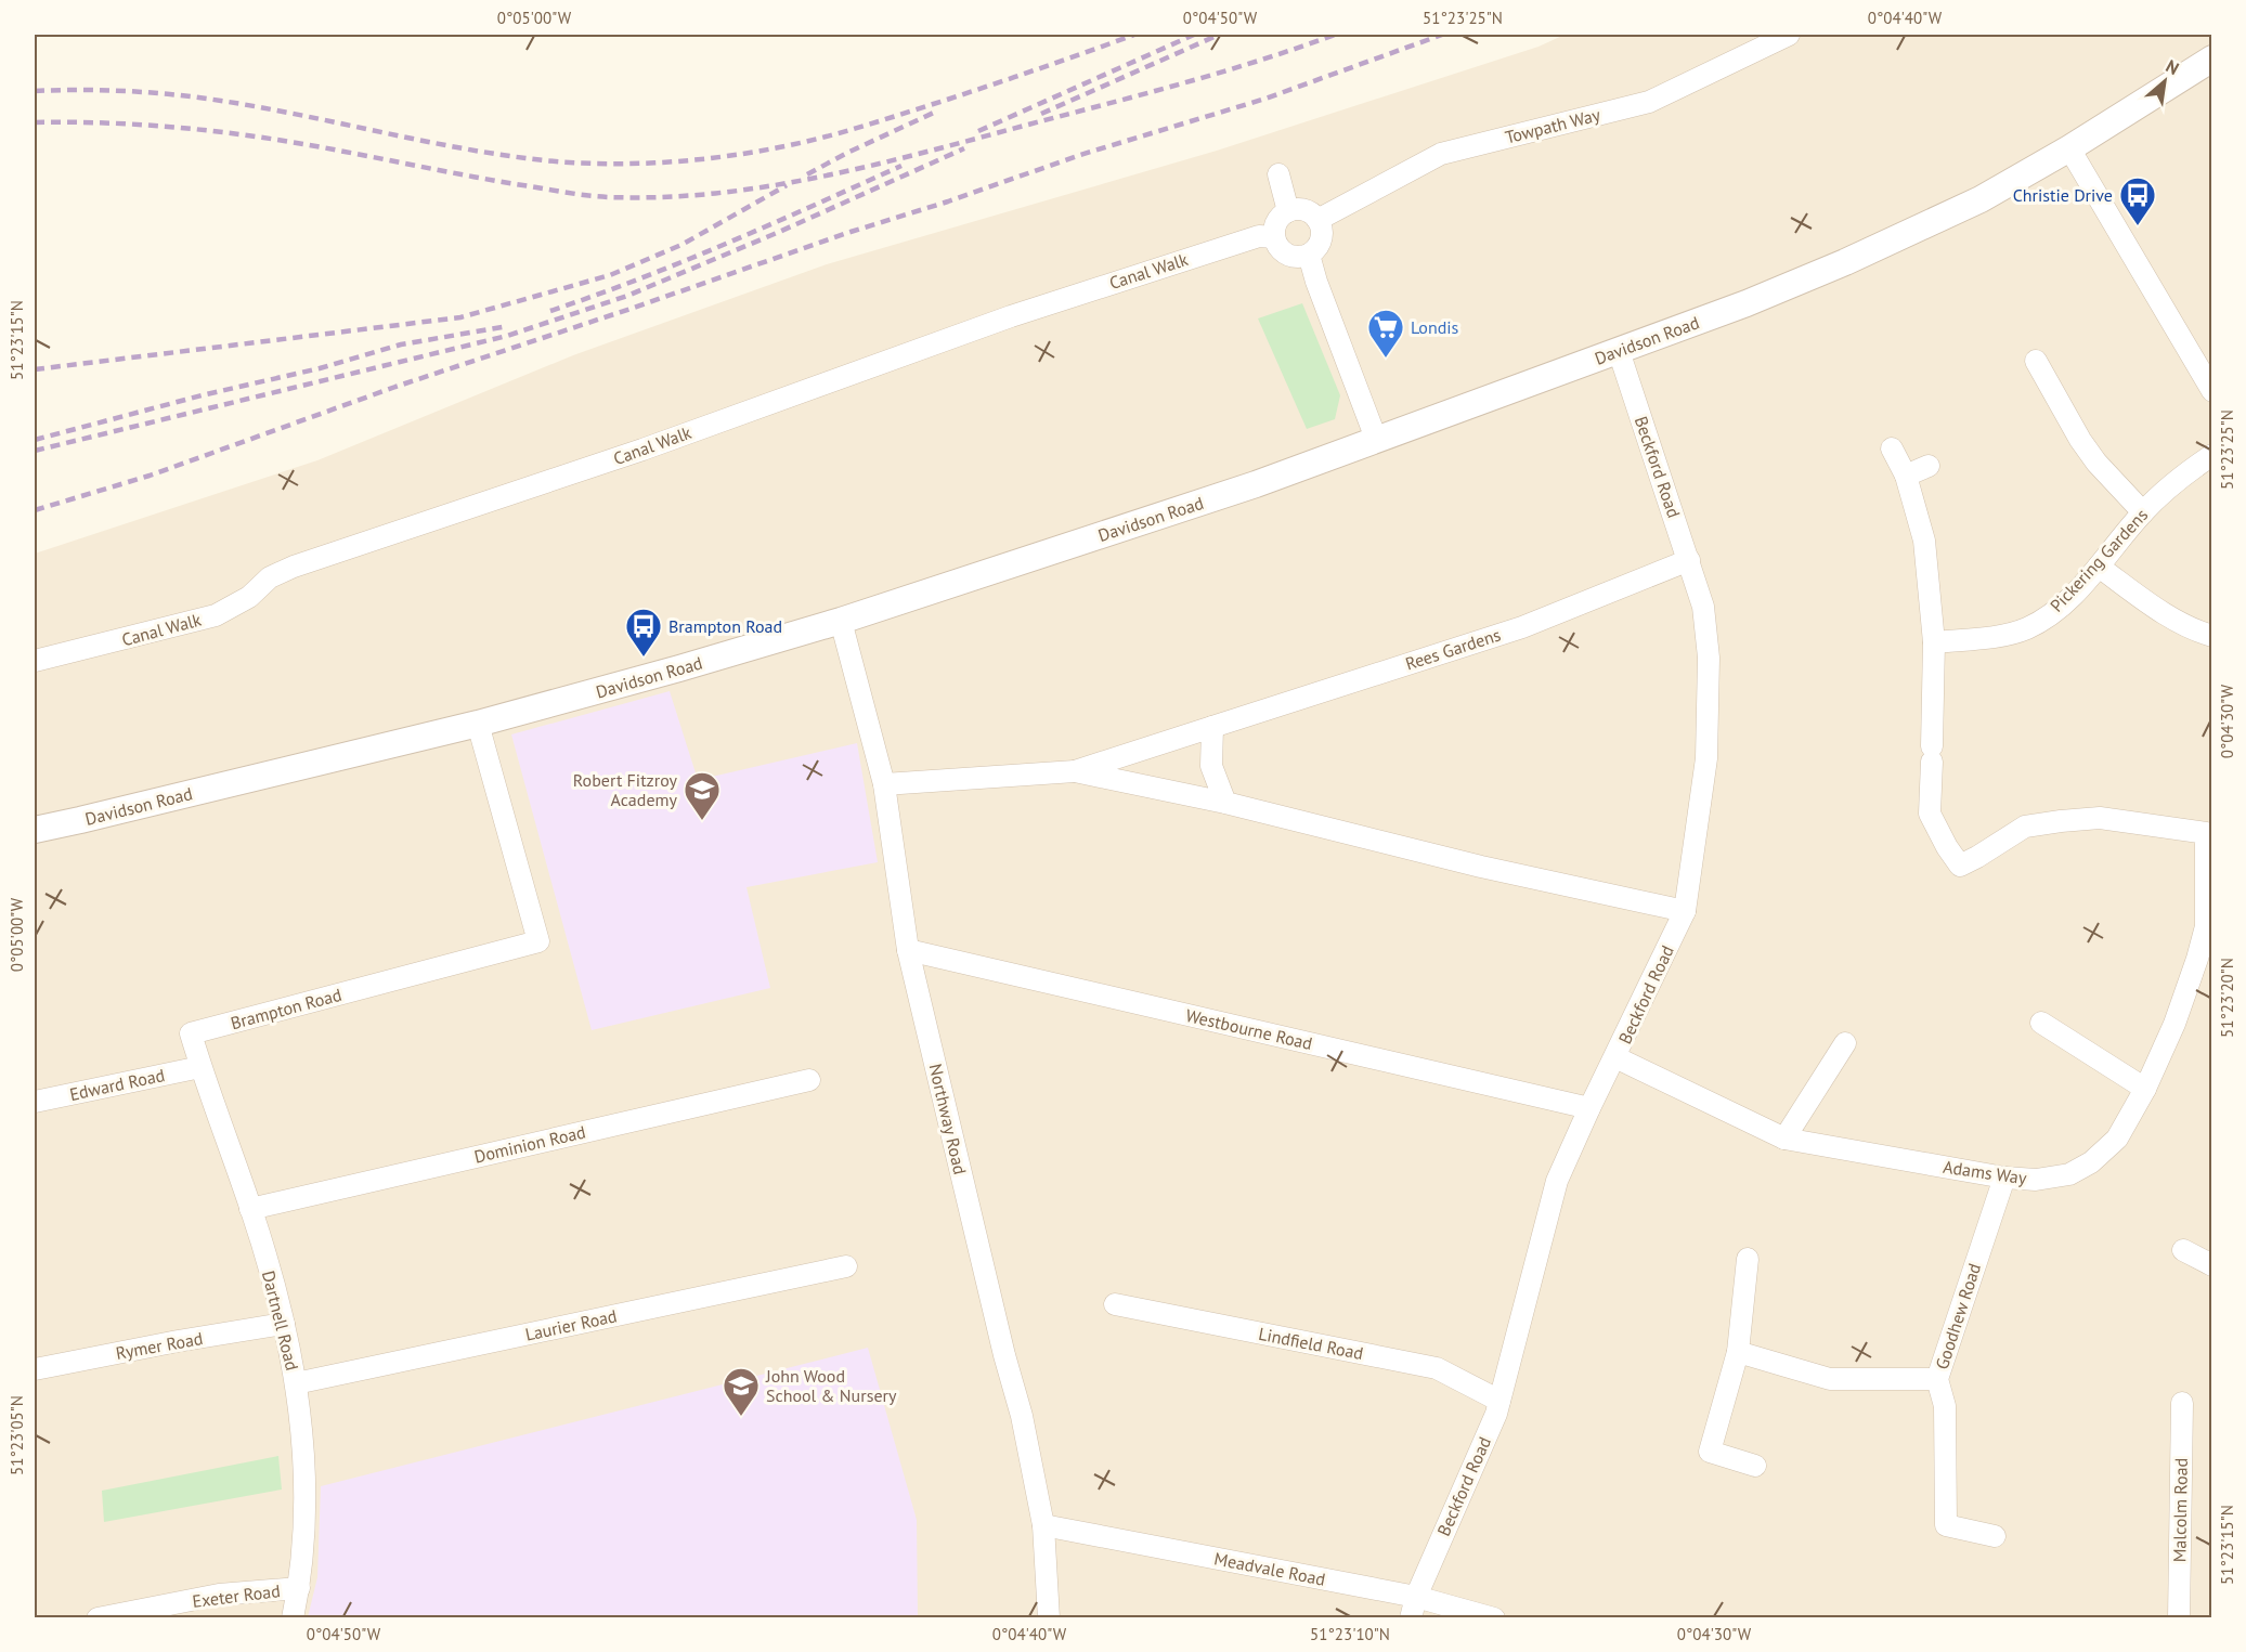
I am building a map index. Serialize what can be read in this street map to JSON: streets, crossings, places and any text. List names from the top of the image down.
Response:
{
  "streets": {
    "street": [
      "Towpath Way",
      "Canal Walk",
      "Davidson Road",
      "Beckford Road",
      "Pickering Gardens",
      "Rees Gardens",
      "Brampton Road",
      "Westbourne Road",
      "Edward Road",
      "Northway Road",
      "Dominion Road",
      "Adams Way",
      "Goodhew Road",
      "Dartnell Road",
      "Laurier Road",
      "Lindfield Road",
      "Rymer Road",
      "Malcolm Road",
      "Meadvale Road",
      "Exeter Road"
    ]
  },
  "crossings": [
    ["Towpath Way", "Canal Walk"],
    ["Davidson Road", "Beckford Road"],
    ["Davidson Road", "Brampton Road"],
    ["Davidson Road", "Northway Road"],
    ["Beckford Road", "Rees Gardens"],
    ["Beckford Road", "Westbourne Road"],
    ["Beckford Road", "Adams Way"],
    ["Beckford Road", "Lindfield Road"],
    ["Beckford Road", "Meadvale Road"],
    ["Pickering Gardens", "Adams Way"],
    ["Rees Gardens", "Northway Road"],
    ["Brampton Road", "Dartnell Road"],
    ["Westbourne Road", "Northway Road"],
    ["Edward Road", "Dartnell Road"],
    ["Northway Road", "Meadvale Road"],
    ["Dominion Road", "Dartnell Road"],
    ["Adams Way", "Goodhew Road"],
    ["Dartnell Road", "Laurier Road"],
    ["Dartnell Road", "Rymer Road"],
    ["Dartnell Road", "Exeter Road"]
  ],
  "places": {
    "bus stop": ["Christie Drive", "Brampton Road"],
    "supermarket": ["Londis"],
    "school or university": ["Robert Fitzroy Academy", "John Wood School & Nursery"]
  },
  "north": "top right",
  "coordinates": [
    "0°05'00\"W",
    "0°04'50\"W",
    "51°23'25\"N",
    "0°04'40\"W",
    "51°23'15\"N",
    "0°04'30\"W",
    "51°23'20\"N",
    "51°23'05\"N",
    "51°23'10\"N"
  ]
}
